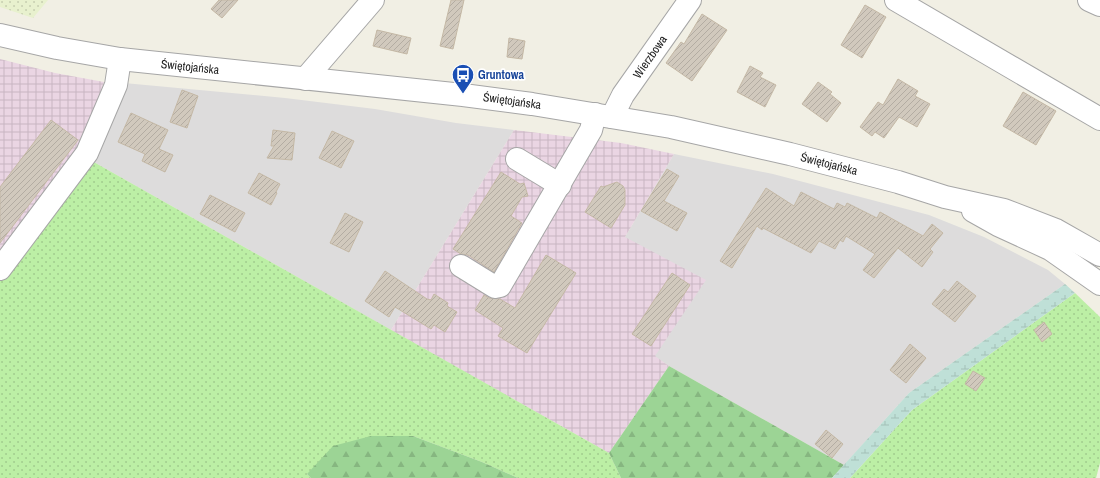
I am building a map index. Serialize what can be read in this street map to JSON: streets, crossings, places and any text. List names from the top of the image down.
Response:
{
  "streets": {
    "street": ["Wierzbowa", "Świętojańska"]
  },
  "crossings": [
    ["Wierzbowa", "Świętojańska"]
  ],
  "places": {
    "bus stop": ["Gruntowa"]
  }
}
